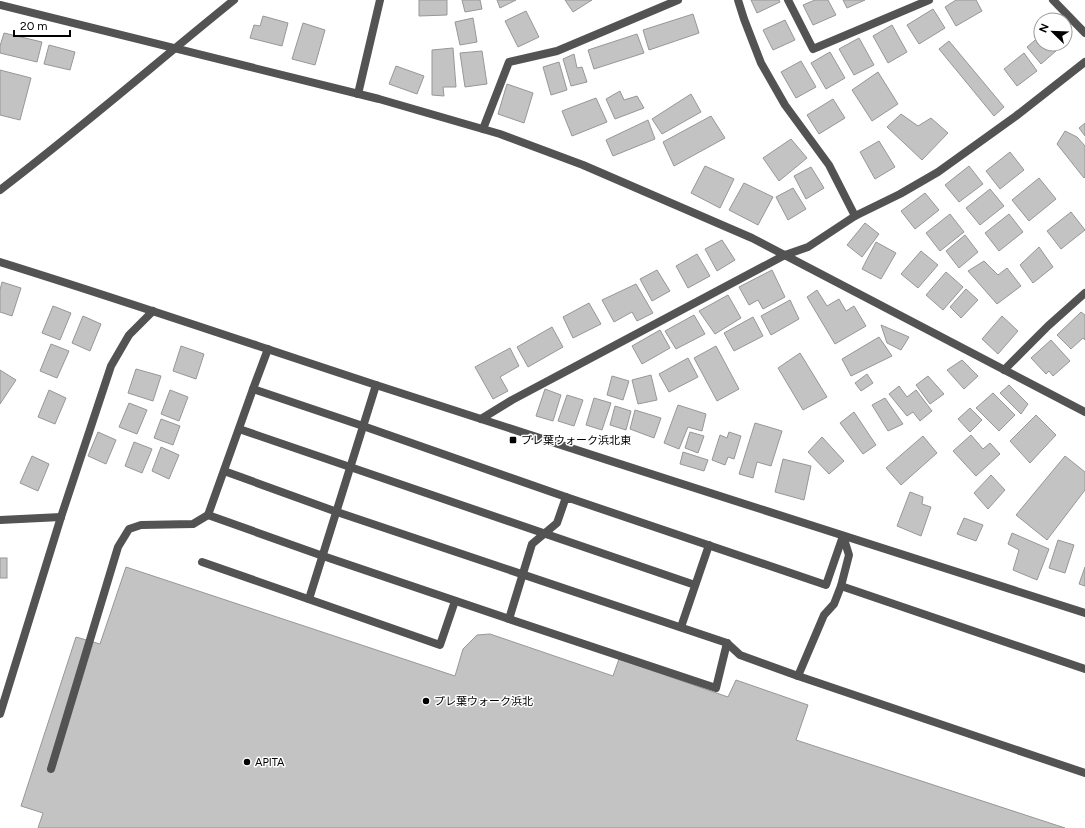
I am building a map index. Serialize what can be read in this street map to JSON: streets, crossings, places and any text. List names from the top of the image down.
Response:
{
  "places": {
    "transit": ["プレ葉ウォーク浜北東"],
    "other": ["プレ葉ウォーク浜北", "APITA"]
  },
  "scale_bar": "20 m",
  "north": "top left"
}
